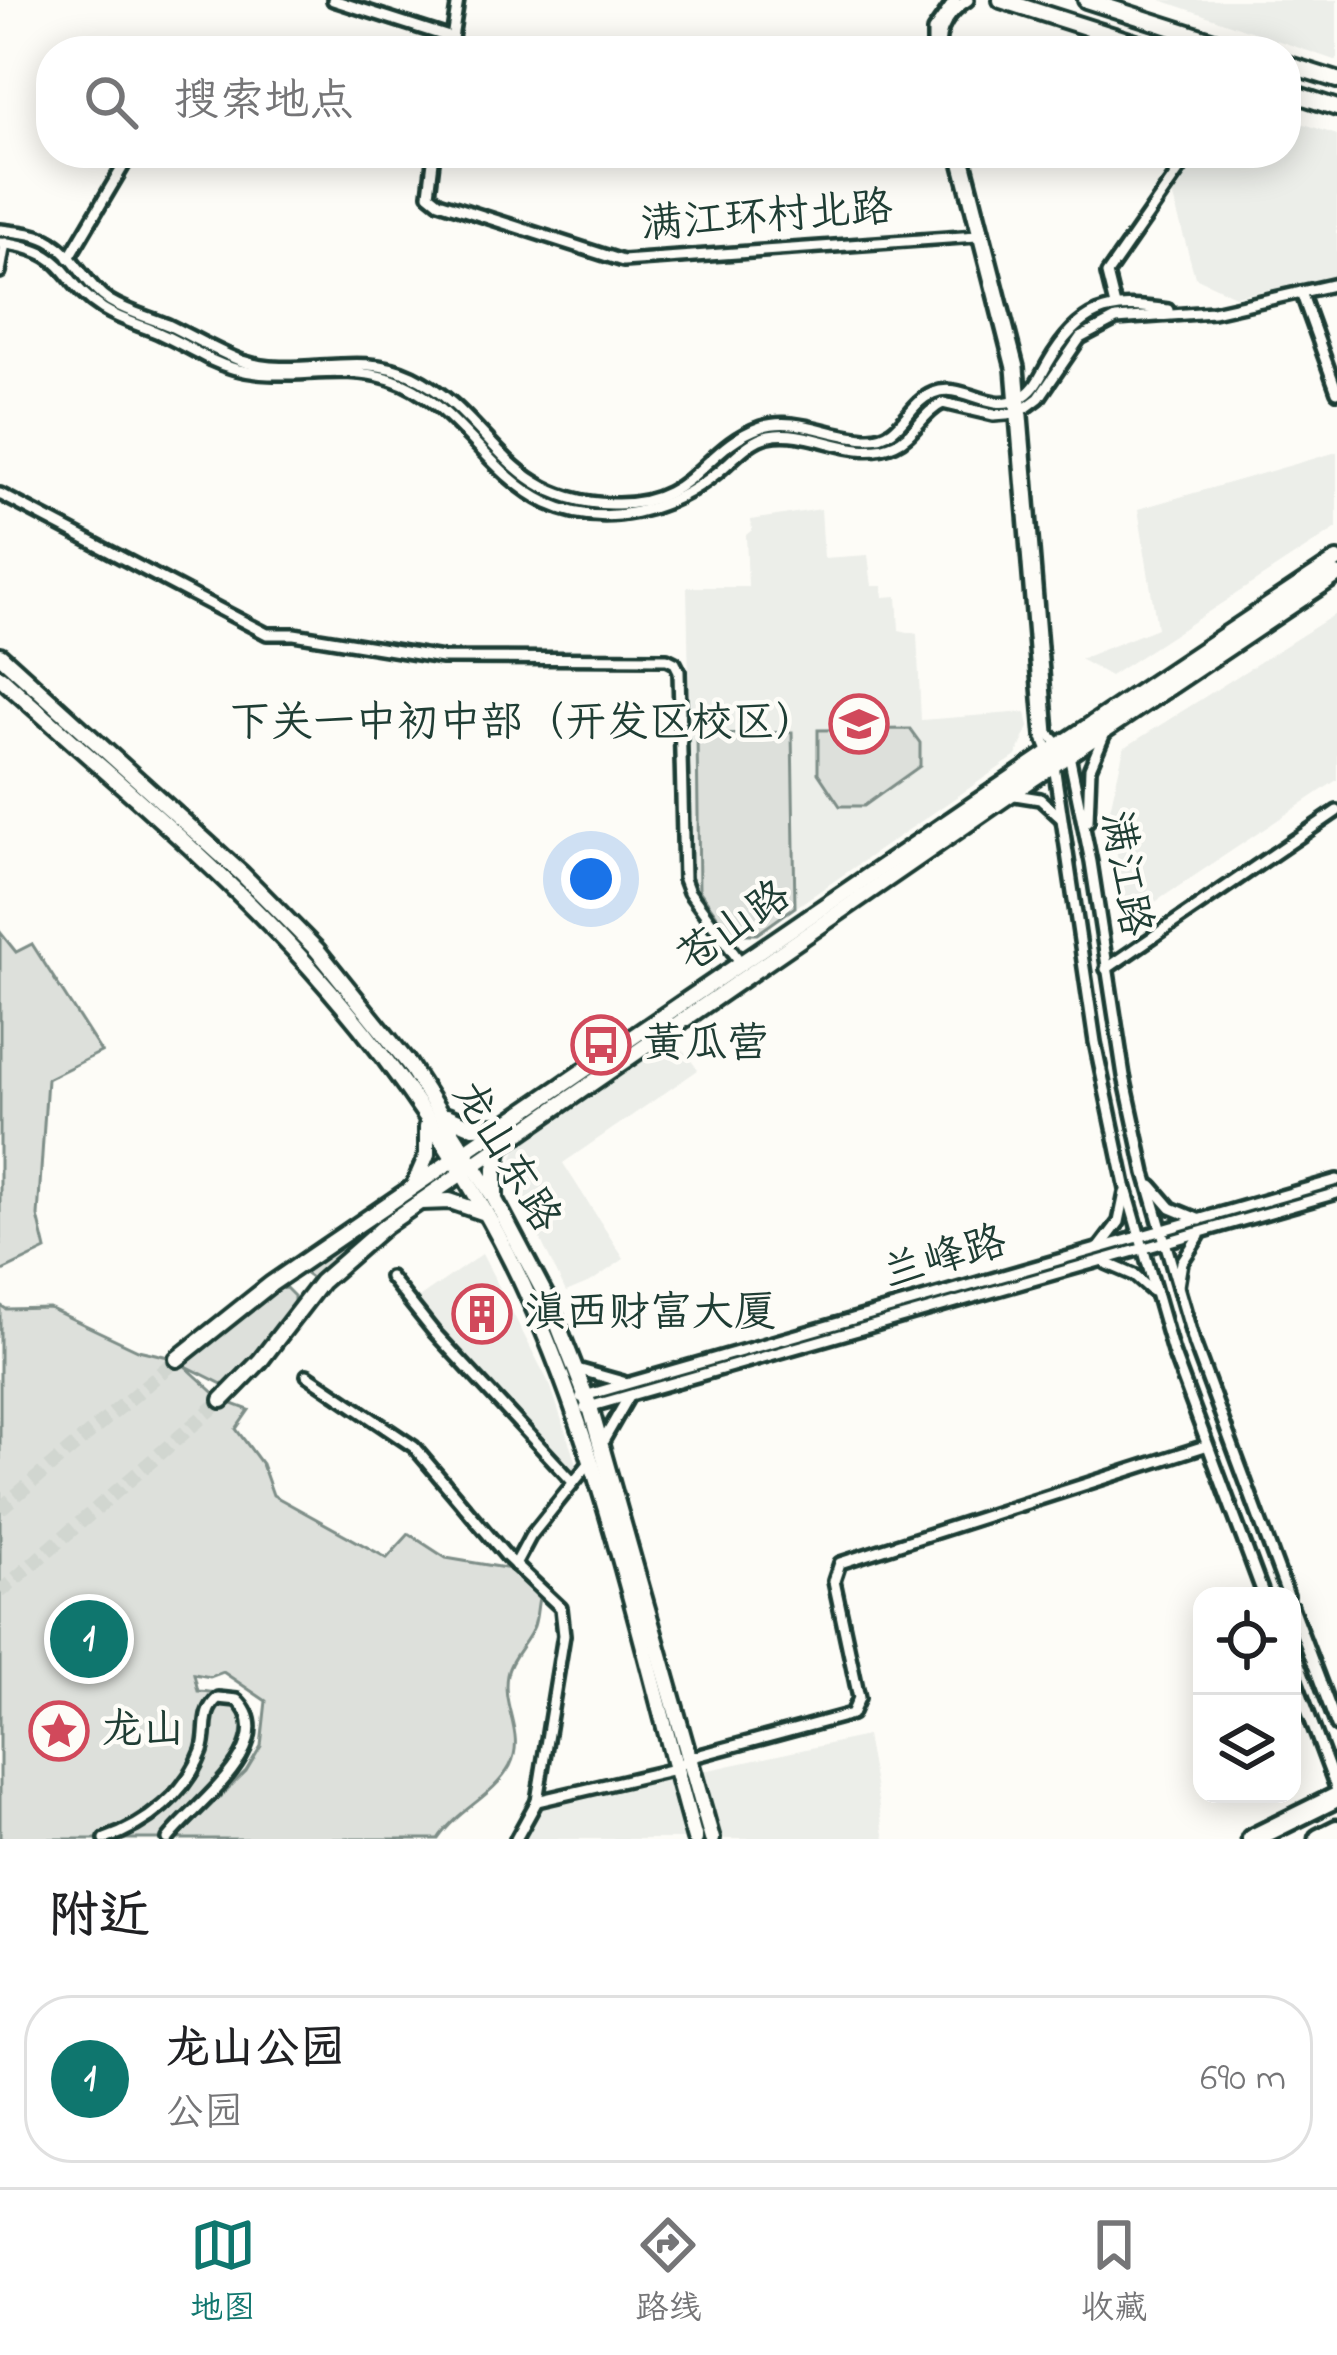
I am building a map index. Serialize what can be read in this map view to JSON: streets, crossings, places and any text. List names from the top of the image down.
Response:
{
  "streets": {
    "main road": ["苍山路", "龙山东路"],
    "street": ["满江环村北路", "满江路", "兰峰路"]
  },
  "crossings": [
    ["满江环村北路", "满江路"],
    ["满江路", "苍山路"],
    ["满江路", "兰峰路"],
    ["苍山路", "龙山东路"],
    ["龙山东路", "兰峰路"]
  ],
  "places": {
    "school or university": ["下关一中初中部（开发区校区）"],
    "bus stop": ["黄瓜营"],
    "building": ["滇西财富大厦"],
    "place": ["龙山"]
  },
  "page": {
    "search": "搜索地点",
    "pins": "1",
    "heading": "附近",
    "list": [
      {
        "mark": "1",
        "name": "龙山公园",
        "note": "公园",
        "value": "690 m"
      }
    ],
    "nav": ["地图", "路线", "收藏"]
  }
}
